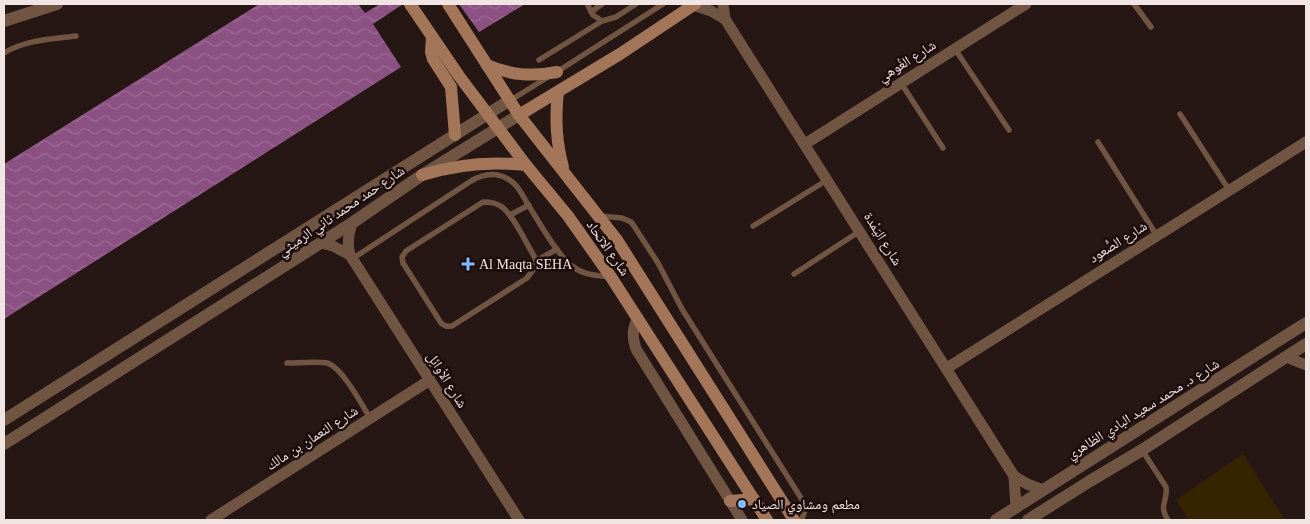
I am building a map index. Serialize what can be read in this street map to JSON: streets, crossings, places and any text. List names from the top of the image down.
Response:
{
  "streets": {
    "main road": ["شارع حمد محمد ثاني الرميثي", "شارع الاتحاد"],
    "street": [
      "شارع الغُوهي",
      "شارع اليَمْدة",
      "شارع الصُّعود",
      "شارع الأوائِل",
      "شارع د. محمد سعيد البادي الظاهري",
      "شارع النعمان بن مالك"
    ]
  },
  "crossings": [
    ["شارع الغُوهي", "شارع اليَمْدة"],
    ["شارع حمد محمد ثاني الرميثي", "شارع الاتحاد"],
    ["شارع اليَمْدة", "شارع الصُّعود"],
    ["شارع اليَمْدة", "شارع د. محمد سعيد البادي الظاهري"],
    ["شارع الأوائِل", "شارع النعمان بن مالك"]
  ],
  "places": {
    "health": ["Al Maqta SEHA"],
    "other": ["مطعم ومشاوي الصياد"]
  }
}
